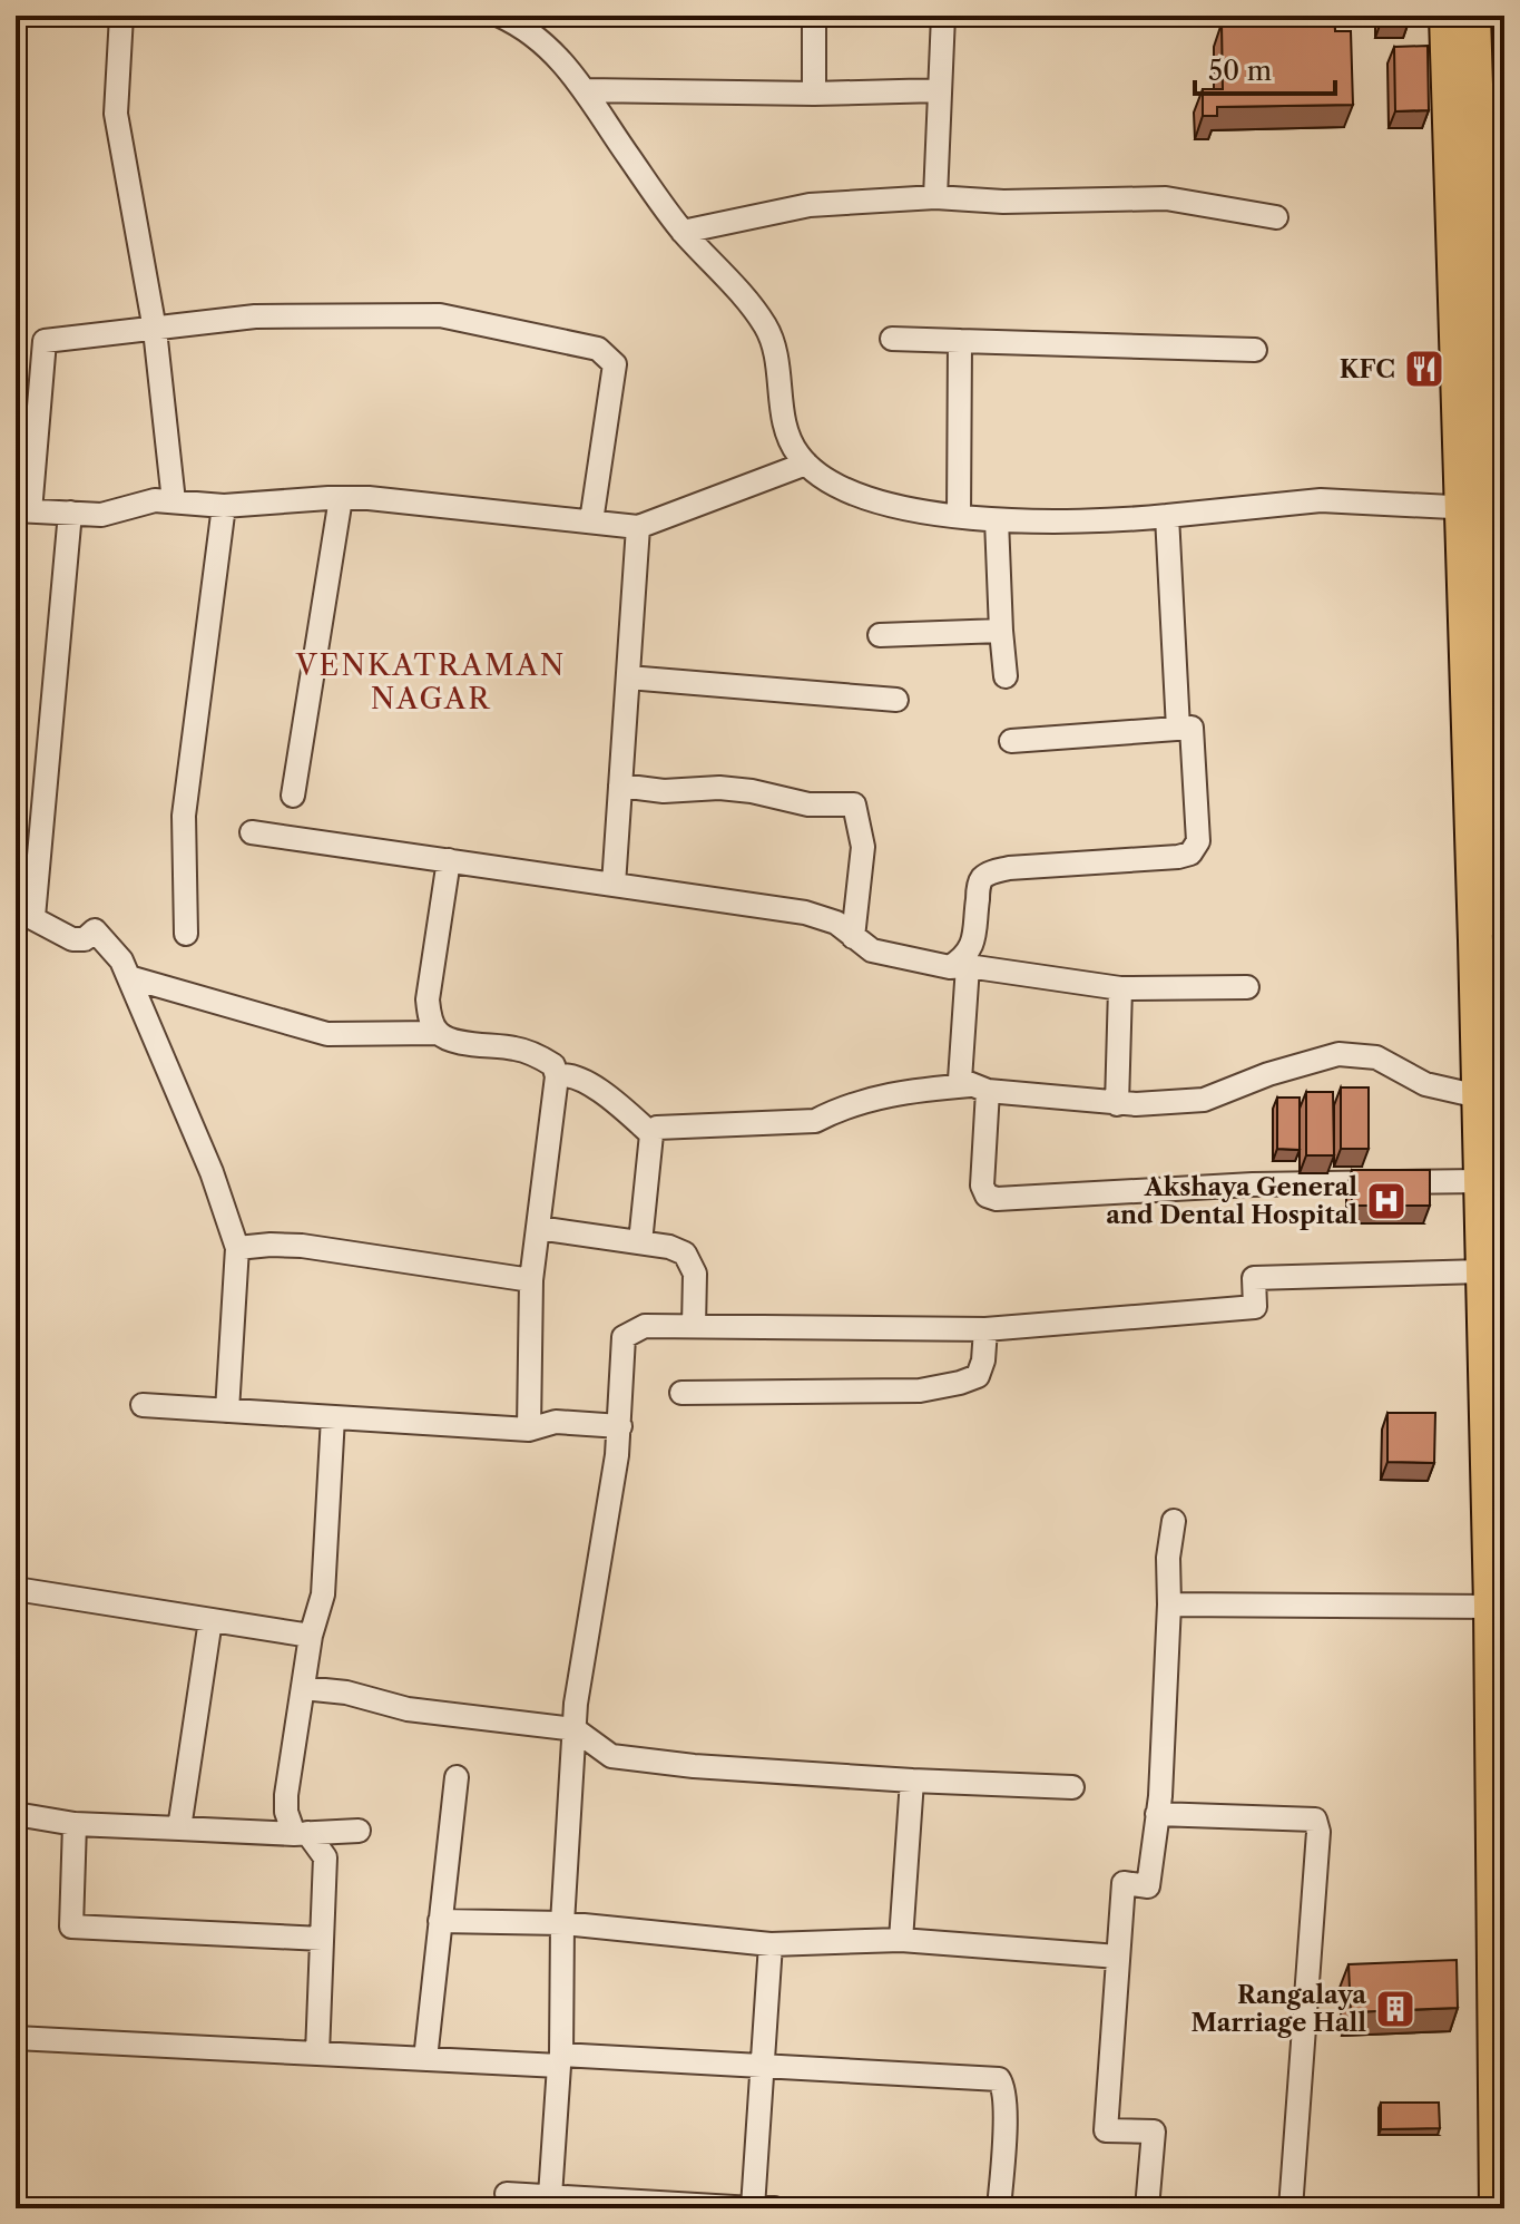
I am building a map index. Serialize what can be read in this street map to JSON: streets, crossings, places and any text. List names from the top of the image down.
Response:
{
  "districts": ["VENKATRAMAN NAGAR"],
  "places": {
    "restaurant": ["KFC"],
    "hospital": ["Akshaya General and Dental Hospital"],
    "building": ["Rangalaya Marriage Hall"]
  },
  "scale_bar": "50 m"
}
